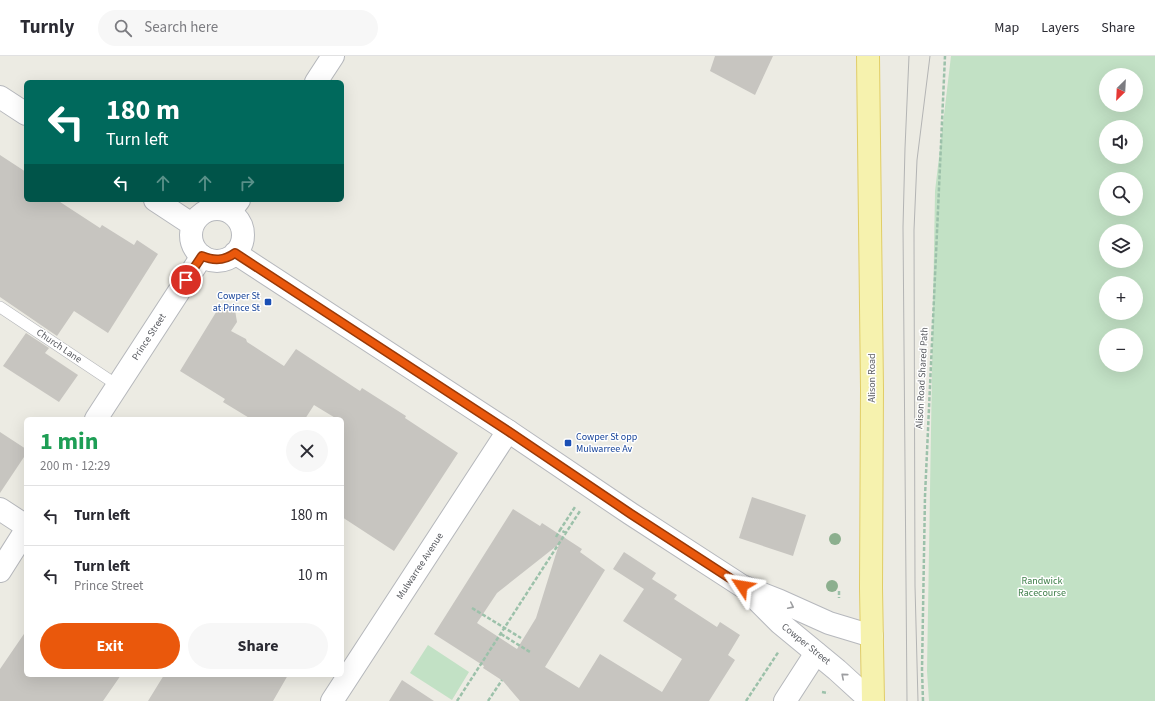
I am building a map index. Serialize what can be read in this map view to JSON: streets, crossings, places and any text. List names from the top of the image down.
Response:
{
  "streets": {
    "main road": [
      "Prince Street",
      "Alison Road",
      "Mulwarree Avenue",
      "Cowper Street"
    ],
    "lane": ["Church Lane"],
    "path": ["Alison Road Shared Path"]
  },
  "crossings": [
    ["Prince Street", "Church Lane"],
    ["Prince Street", "Cowper Street"],
    ["Alison Road", "Cowper Street"],
    ["Mulwarree Avenue", "Cowper Street"]
  ],
  "parks": ["Randwick Racecourse"],
  "places": {
    "transit": ["Cowper St at Prince St", "Cowper St opp Mulwarree Av"]
  },
  "north": "bottom left",
  "page": {
    "header": "Turnly",
    "search": "Search here",
    "nav": ["Map", "Layers", "Share"],
    "map_buttons": ["+", "−"],
    "turn": ["180 m", "Turn left"],
    "heading": ["1 min", "200 m · 12:29"],
    "list": [
      {
        "name": "Turn left",
        "value": "180 m"
      },
      {
        "name": "Turn left",
        "note": "Prince Street",
        "value": "10 m"
      }
    ],
    "buttons": ["Exit", "Share"]
  }
}
